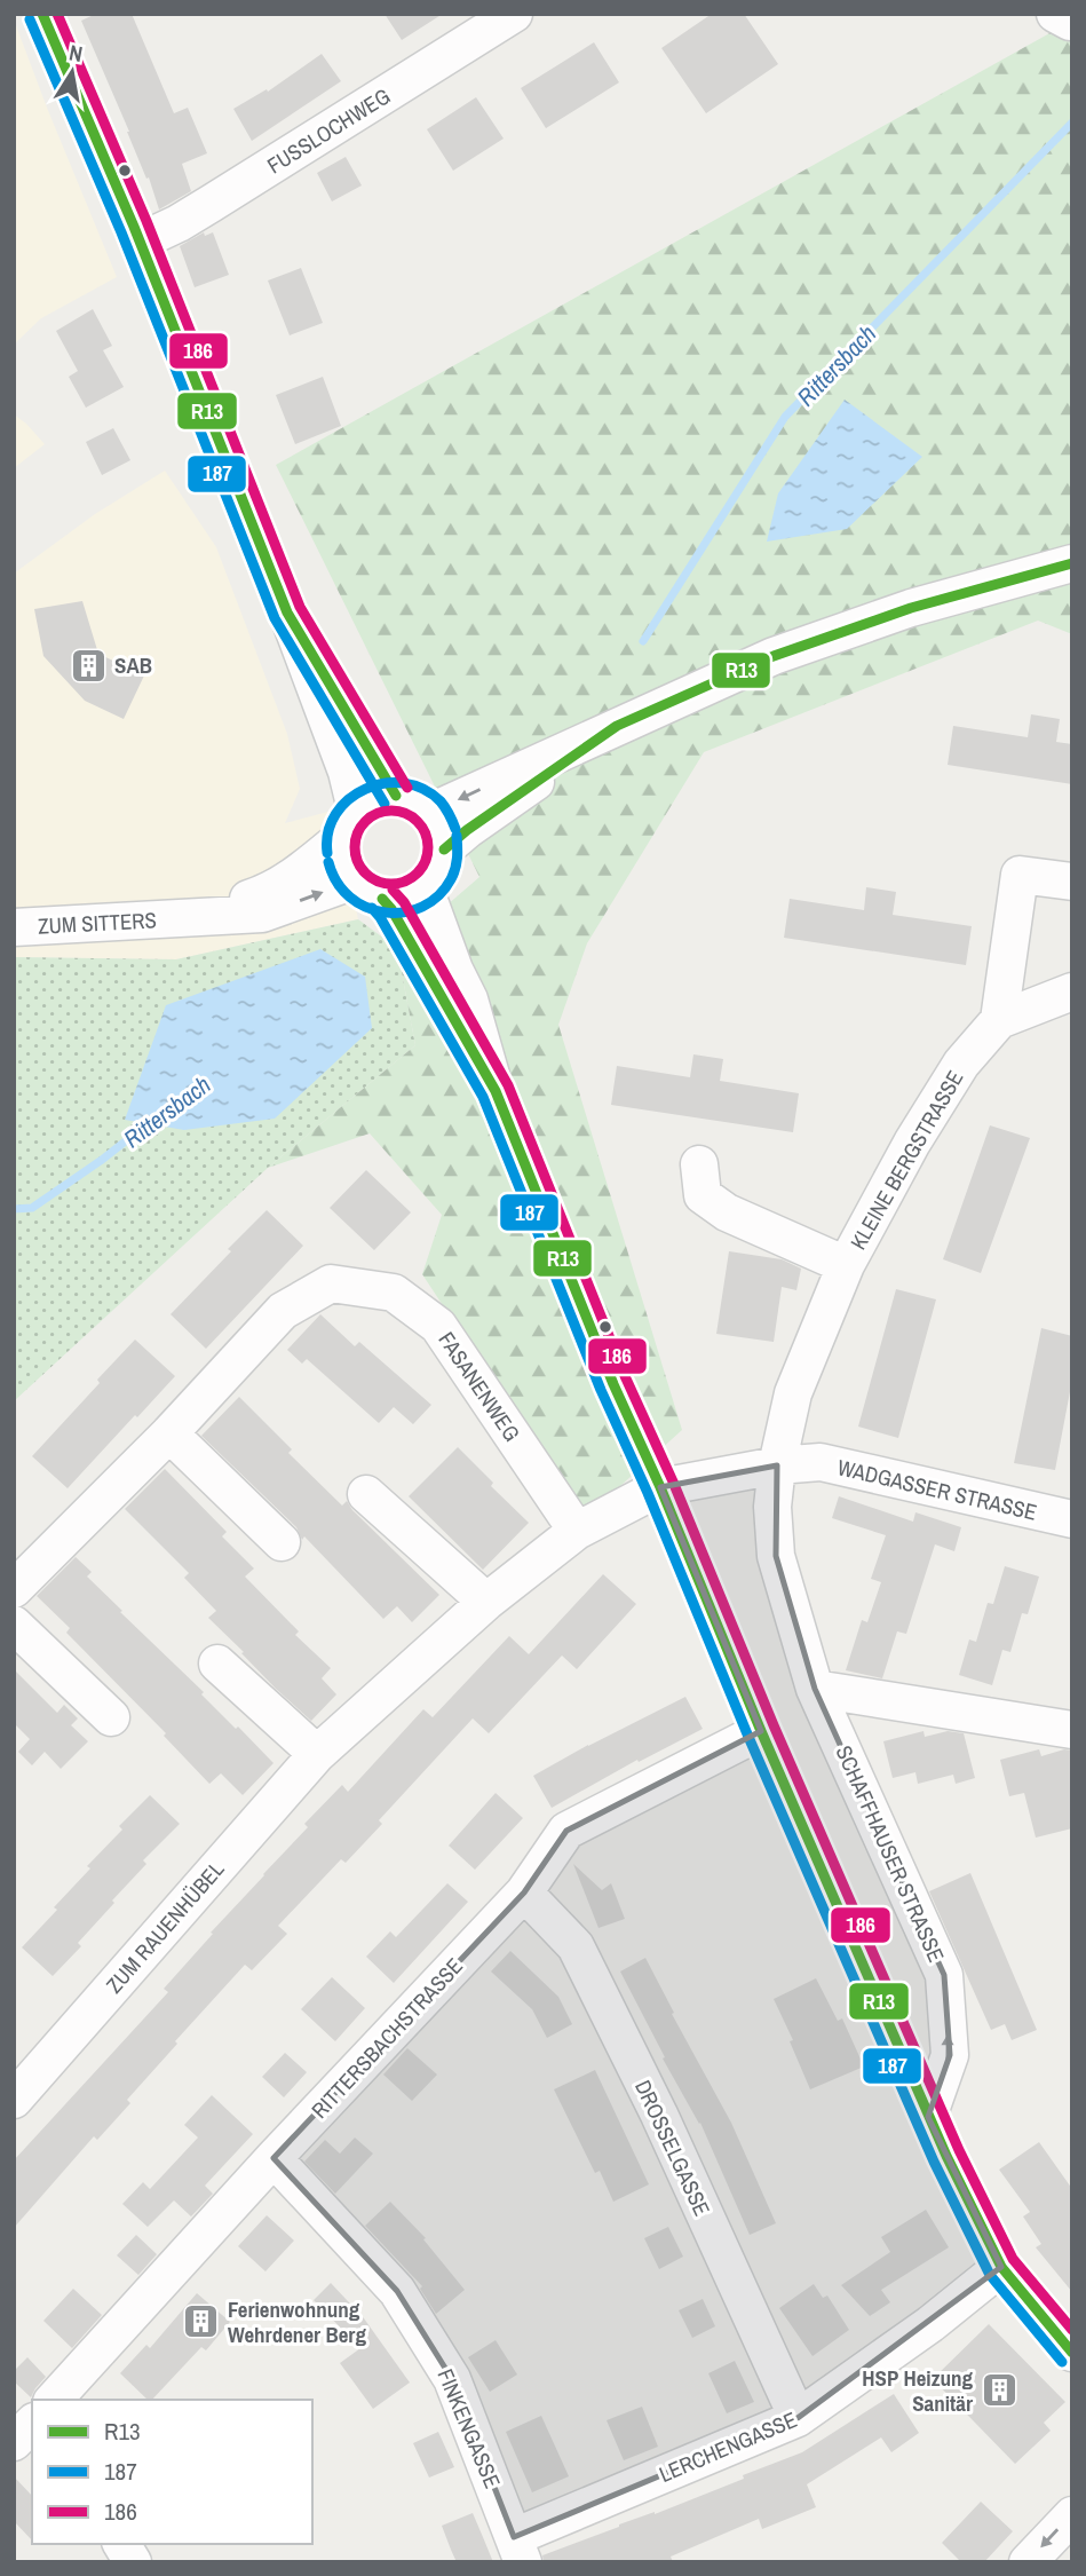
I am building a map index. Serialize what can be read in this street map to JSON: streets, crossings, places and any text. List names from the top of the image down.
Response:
{
  "streets": {
    "street": [
      "FUSSLOCHWEG",
      "ZUM SITTERS",
      "KLEINE BERGSTRASSE",
      "FASANENWEG",
      "WADGASSER STRASSE",
      "SCHAFFHAUSER STRASSE",
      "ZUM RAUENHÜBEL",
      "RITTERSBACHSTRASSE",
      "DROSSELGASSE",
      "FINKENGASSE",
      "LERCHENGASSE"
    ]
  },
  "crossings": [
    ["KLEINE BERGSTRASSE", "WADGASSER STRASSE"],
    ["KLEINE BERGSTRASSE", "SCHAFFHAUSER STRASSE"],
    ["FASANENWEG", "ZUM RAUENHÜBEL"],
    ["WADGASSER STRASSE", "ZUM RAUENHÜBEL"],
    ["RITTERSBACHSTRASSE", "DROSSELGASSE"],
    ["RITTERSBACHSTRASSE", "FINKENGASSE"],
    ["DROSSELGASSE", "LERCHENGASSE"],
    ["FINKENGASSE", "LERCHENGASSE"]
  ],
  "water": ["Rittersbach"],
  "places": {
    "building": ["SAB", "Ferienwohnung Wehrdener Berg", "HSP Heizung Sanitär"]
  },
  "lines": ["transit line R13", "transit line 186", "transit line 187"],
  "legend": ["R13", "187", "186"],
  "north": "top"
}
